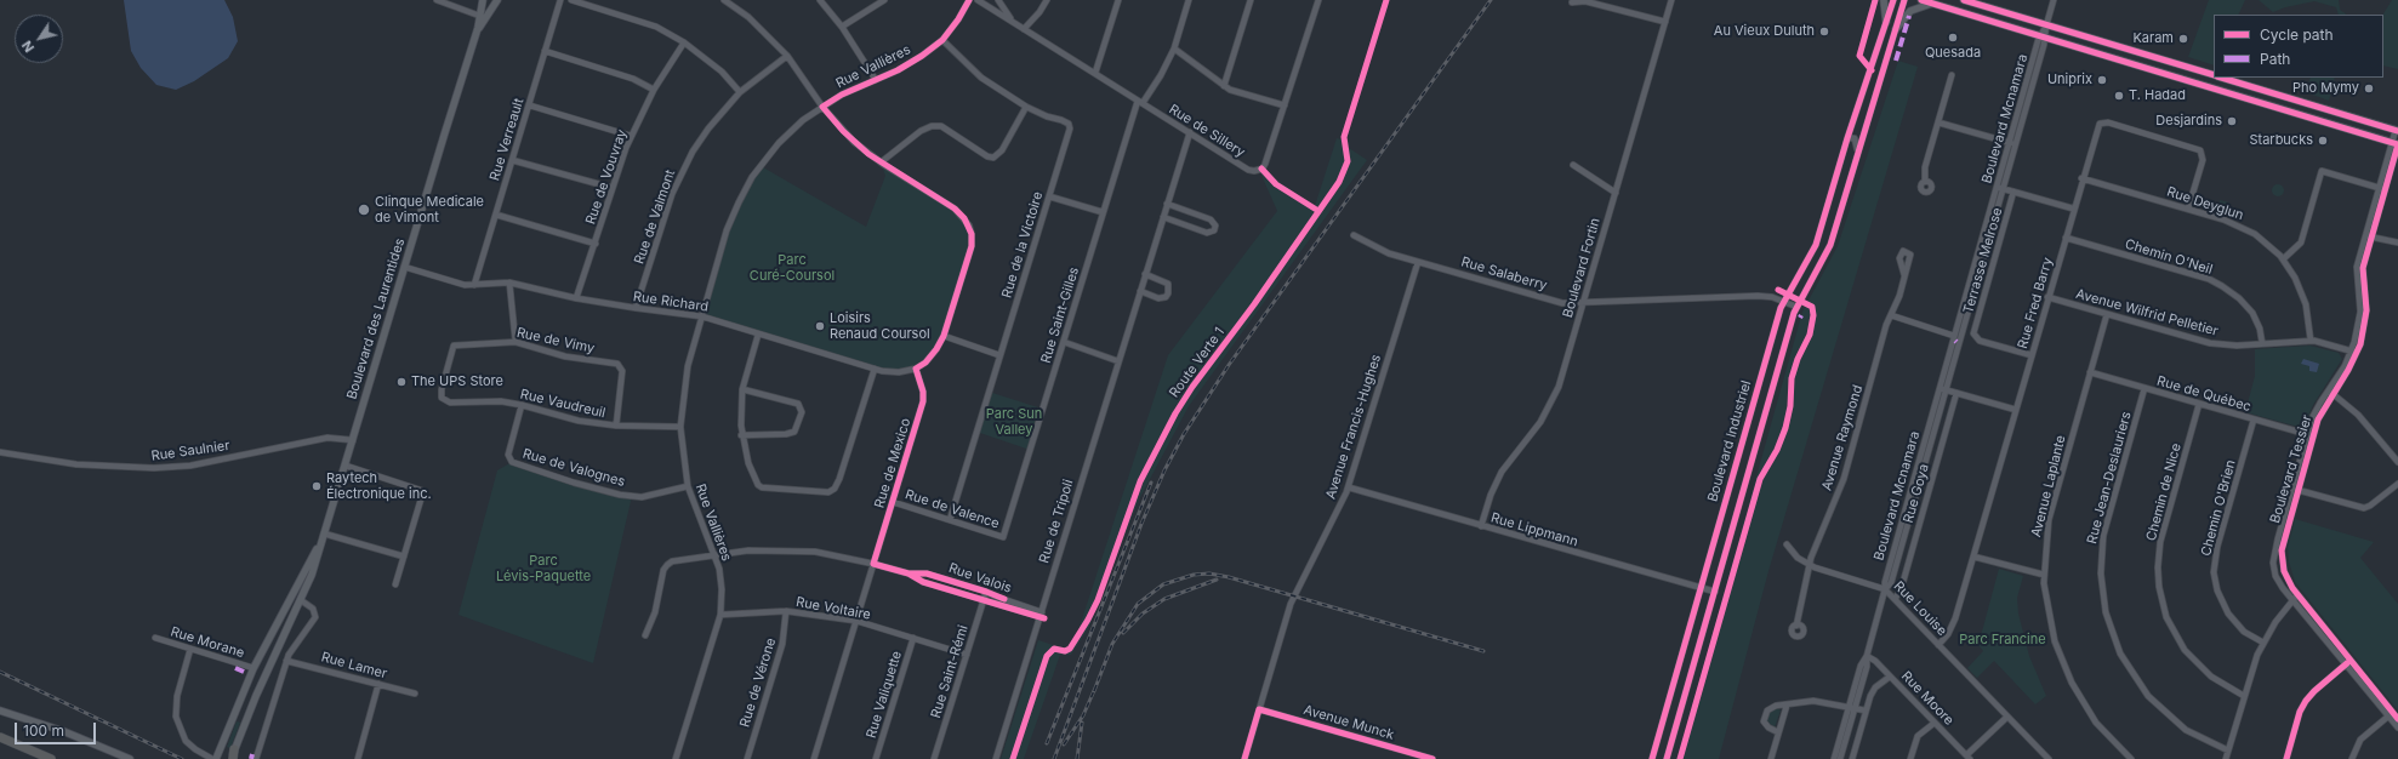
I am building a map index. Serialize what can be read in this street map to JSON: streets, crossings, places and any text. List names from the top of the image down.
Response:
{
  "streets": {
    "main road": ["Boulevard des Laurentides"],
    "street": [
      "Rue Vallières",
      "Boulevard Mcnamara",
      "Rue de Sillery",
      "Rue Verreault",
      "Rue de Vouvray",
      "Rue Deyglun",
      "Rue de Valmont",
      "Rue de la Victoire",
      "Chemin O'Neil",
      "Terrasse Melrose",
      "Boulevard Fortin",
      "Rue Salaberry",
      "Rue Richard",
      "Rue Fred Barry",
      "Avenue Wilfrid Pelletier",
      "Rue Saint-Gilles",
      "Rue de Vimy",
      "Rue de Québec",
      "Rue Vaudreuil",
      "Avenue Francis-Hughes",
      "Avenue Raymond",
      "Boulevard Industriel",
      "Rue Saulnier",
      "Rue de Mexico",
      "Rue de Valognes",
      "Boulevard Tessier",
      "Rue Jean-Deslauriers",
      "Avenue Laplante",
      "Chemin de Nice",
      "Rue Goya",
      "Chemin O'Brien",
      "Rue de Valence",
      "Rue de Tripoli",
      "Rue Lippmann",
      "Rue Valois",
      "Rue Voltaire",
      "Rue Louise",
      "Rue Morane",
      "Rue Lamer",
      "Rue Saint-Rémi",
      "Rue de Vérone",
      "Rue Valiquette",
      "Rue Moore",
      "Avenue Munck"
    ],
    "cycle path": ["Route Verte 1"]
  },
  "crossings": [
    ["Rue Vallières", "Rue de la Victoire"],
    ["Rue Vallières", "Rue Richard"],
    ["Rue Vallières", "Rue Vaudreuil"],
    ["Rue Vallières", "Rue de Valognes"],
    ["Rue Vallières", "Rue Valois"],
    ["Rue Vallières", "Rue Voltaire"],
    ["Boulevard Mcnamara", "Rue Louise"],
    ["Boulevard Mcnamara", "Rue Moore"],
    ["Rue de Sillery", "Rue Saint-Gilles"],
    ["Rue de Sillery", "Rue de Tripoli"],
    ["Rue Verreault", "Rue Richard"],
    ["Rue de Vouvray", "Rue Richard"],
    ["Rue Deyglun", "Rue Fred Barry"],
    ["Rue Deyglun", "Avenue Wilfrid Pelletier"],
    ["Rue de Valmont", "Rue Richard"],
    ["Rue de la Victoire", "Rue de Valence"],
    ["Chemin O'Neil", "Rue Fred Barry"],
    ["Chemin O'Neil", "Avenue Wilfrid Pelletier"],
    ["Terrasse Melrose", "Rue Fred Barry"],
    ["Boulevard Fortin", "Rue Salaberry"],
    ["Boulevard Fortin", "Rue Lippmann"],
    ["Rue Salaberry", "Avenue Francis-Hughes"],
    ["Rue Salaberry", "Boulevard Industriel"],
    ["Rue Richard", "Boulevard des Laurentides"],
    ["Rue Richard", "Rue de Mexico"],
    ["Rue Fred Barry", "Avenue Wilfrid Pelletier"],
    ["Rue Fred Barry", "Rue Louise"],
    ["Avenue Wilfrid Pelletier", "Boulevard Tessier"],
    ["Avenue Wilfrid Pelletier", "Avenue Laplante"],
    ["Rue Saint-Gilles", "Rue de Valence"],
    ["Boulevard des Laurentides", "Rue Saulnier"],
    ["Boulevard des Laurentides", "Rue Morane"],
    ["Rue de Vimy", "Rue Vaudreuil"],
    ["Rue de Québec", "Boulevard Tessier"],
    ["Rue de Québec", "Rue Jean-Deslauriers"],
    ["Rue de Québec", "Avenue Laplante"],
    ["Rue de Québec", "Chemin de Nice"],
    ["Rue de Québec", "Chemin O'Brien"],
    ["Rue Vaudreuil", "Rue de Valognes"],
    ["Avenue Francis-Hughes", "Rue Lippmann"],
    ["Avenue Francis-Hughes", "Avenue Munck"],
    ["Avenue Raymond", "Rue Louise"],
    ["Boulevard Industriel", "Rue Lippmann"],
    ["Rue de Mexico", "Rue de Valence"],
    ["Rue de Mexico", "Rue Valois"],
    ["Rue de Mexico", "Rue Voltaire"],
    ["Rue Goya", "Rue Louise"],
    ["Rue de Tripoli", "Rue Valois"],
    ["Rue Valois", "Rue Saint-Rémi"],
    ["Rue Voltaire", "Rue Saint-Rémi"],
    ["Rue Voltaire", "Rue de Vérone"],
    ["Rue Voltaire", "Rue Valiquette"]
  ],
  "parks": [
    "Parc Curé-Coursol",
    "Parc Sun Valley",
    "Parc Lévis-Paquette",
    "Parc Francine"
  ],
  "places": [
    "Au Vieux Duluth",
    "Quesada",
    "Karam",
    "Uniprix",
    "Pho Mymy",
    "T. Hadad",
    "Desjardins",
    "Starbucks",
    "Clinque Medicale de Vimont",
    "Loisirs Renaud Coursol",
    "The UPS Store",
    "Raytech Électronique inc."
  ],
  "legend": ["Cycle path", "Path"],
  "scale_bar": "100 m",
  "north": "bottom left"
}
